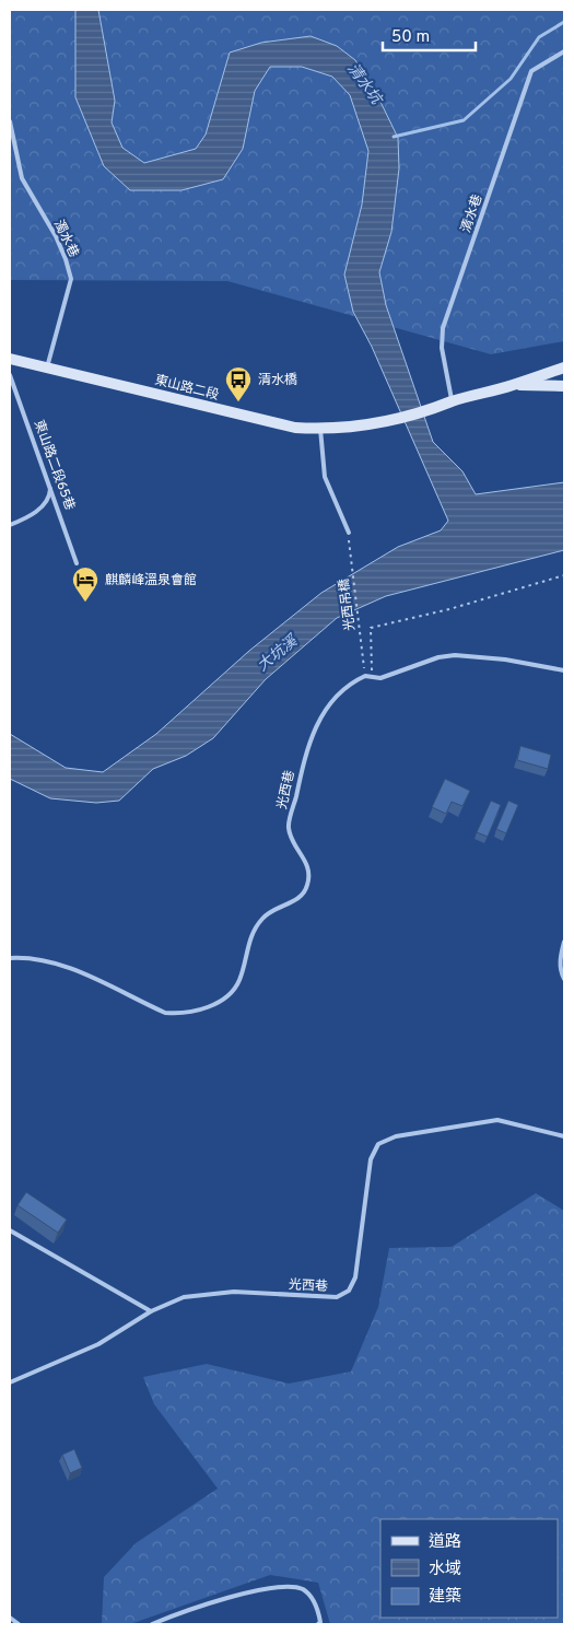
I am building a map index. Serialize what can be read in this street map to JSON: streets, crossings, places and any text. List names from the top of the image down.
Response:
{
  "streets": {
    "main road": ["東山路二段"],
    "lane": [
      "清水巷",
      "濁水巷",
      "東山路二段65巷",
      "光西巷"
    ],
    "path": ["光西吊橋"]
  },
  "crossings": [
    ["清水巷", "東山路二段"],
    ["濁水巷", "東山路二段"],
    ["光西吊橋", "光西巷"]
  ],
  "water": ["清水坑", "大坑溪"],
  "places": {
    "bus stop": ["清水橋"],
    "hotel": ["麒麟峰溫泉會館"]
  },
  "legend": ["道路", "水域", "建築"],
  "scale_bar": "50 m"
}
